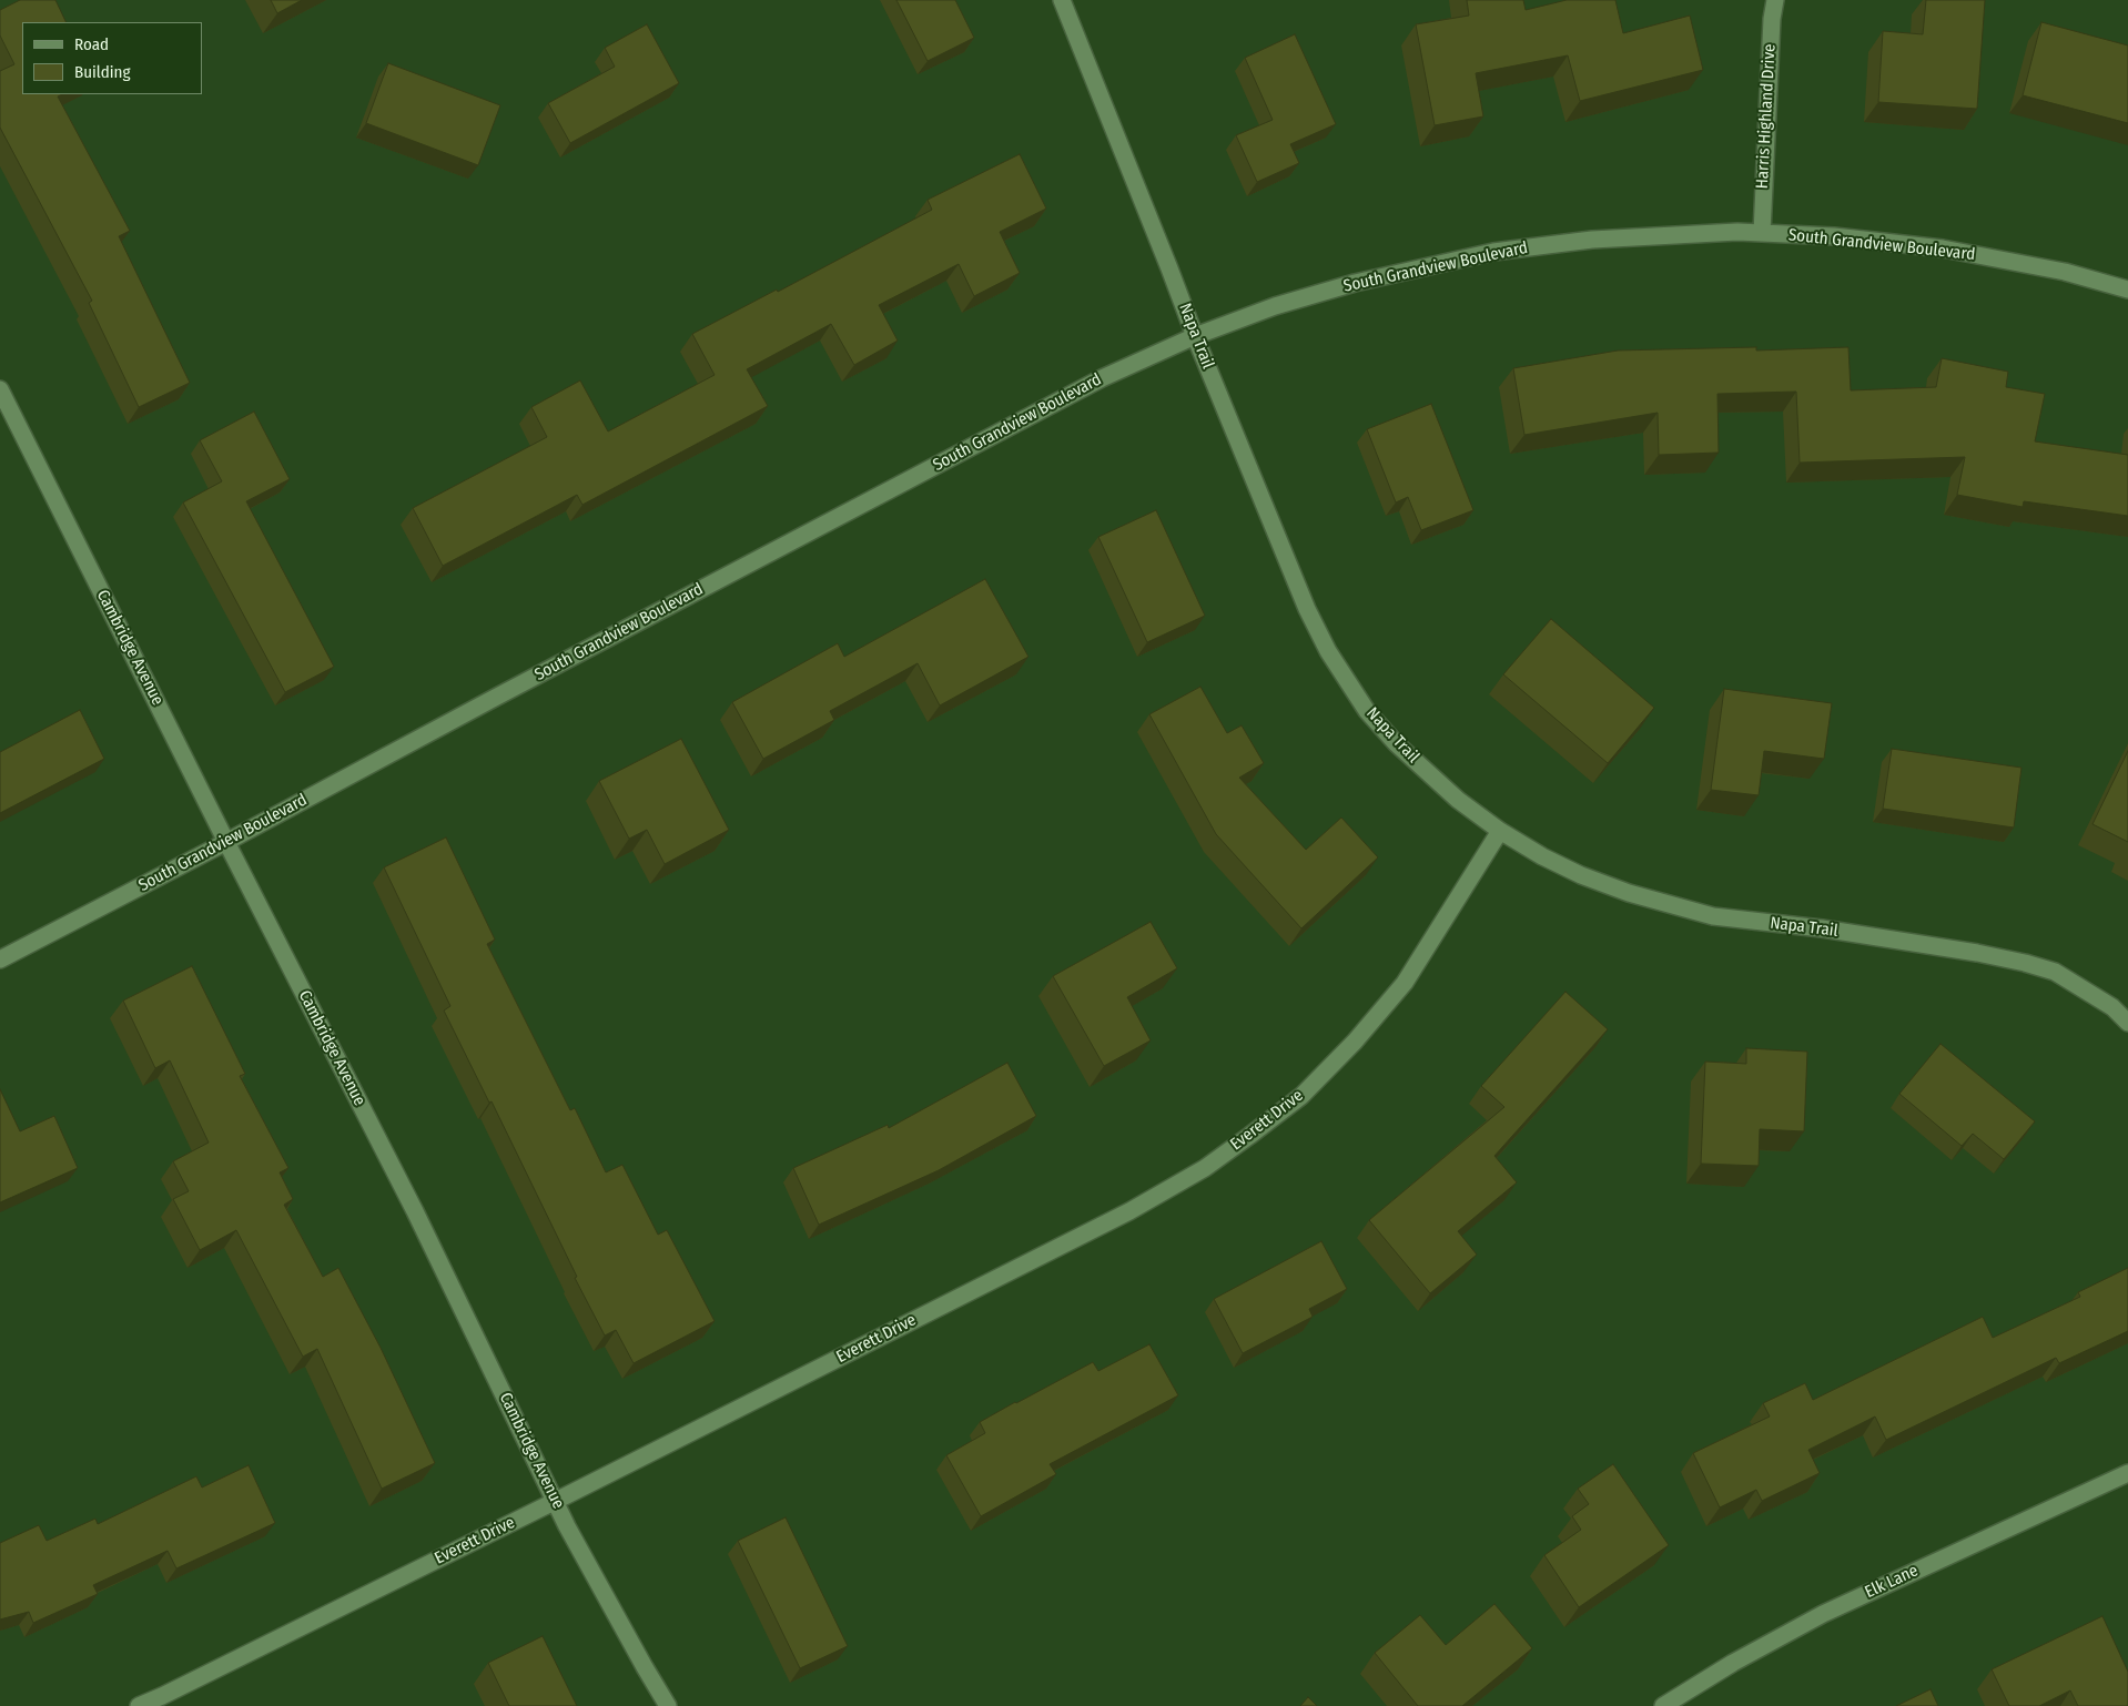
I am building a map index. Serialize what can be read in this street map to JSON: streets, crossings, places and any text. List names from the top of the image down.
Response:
{
  "streets": {
    "street": [
      "Harris Highland Drive",
      "South Grandview Boulevard",
      "Napa Trail",
      "Cambridge Avenue",
      "Everett Drive",
      "Elk Lane"
    ]
  },
  "crossings": [
    ["Harris Highland Drive", "South Grandview Boulevard"],
    ["South Grandview Boulevard", "Napa Trail"],
    ["South Grandview Boulevard", "Cambridge Avenue"],
    ["Napa Trail", "Everett Drive"],
    ["Cambridge Avenue", "Everett Drive"]
  ],
  "legend": ["Road", "Building"]
}
